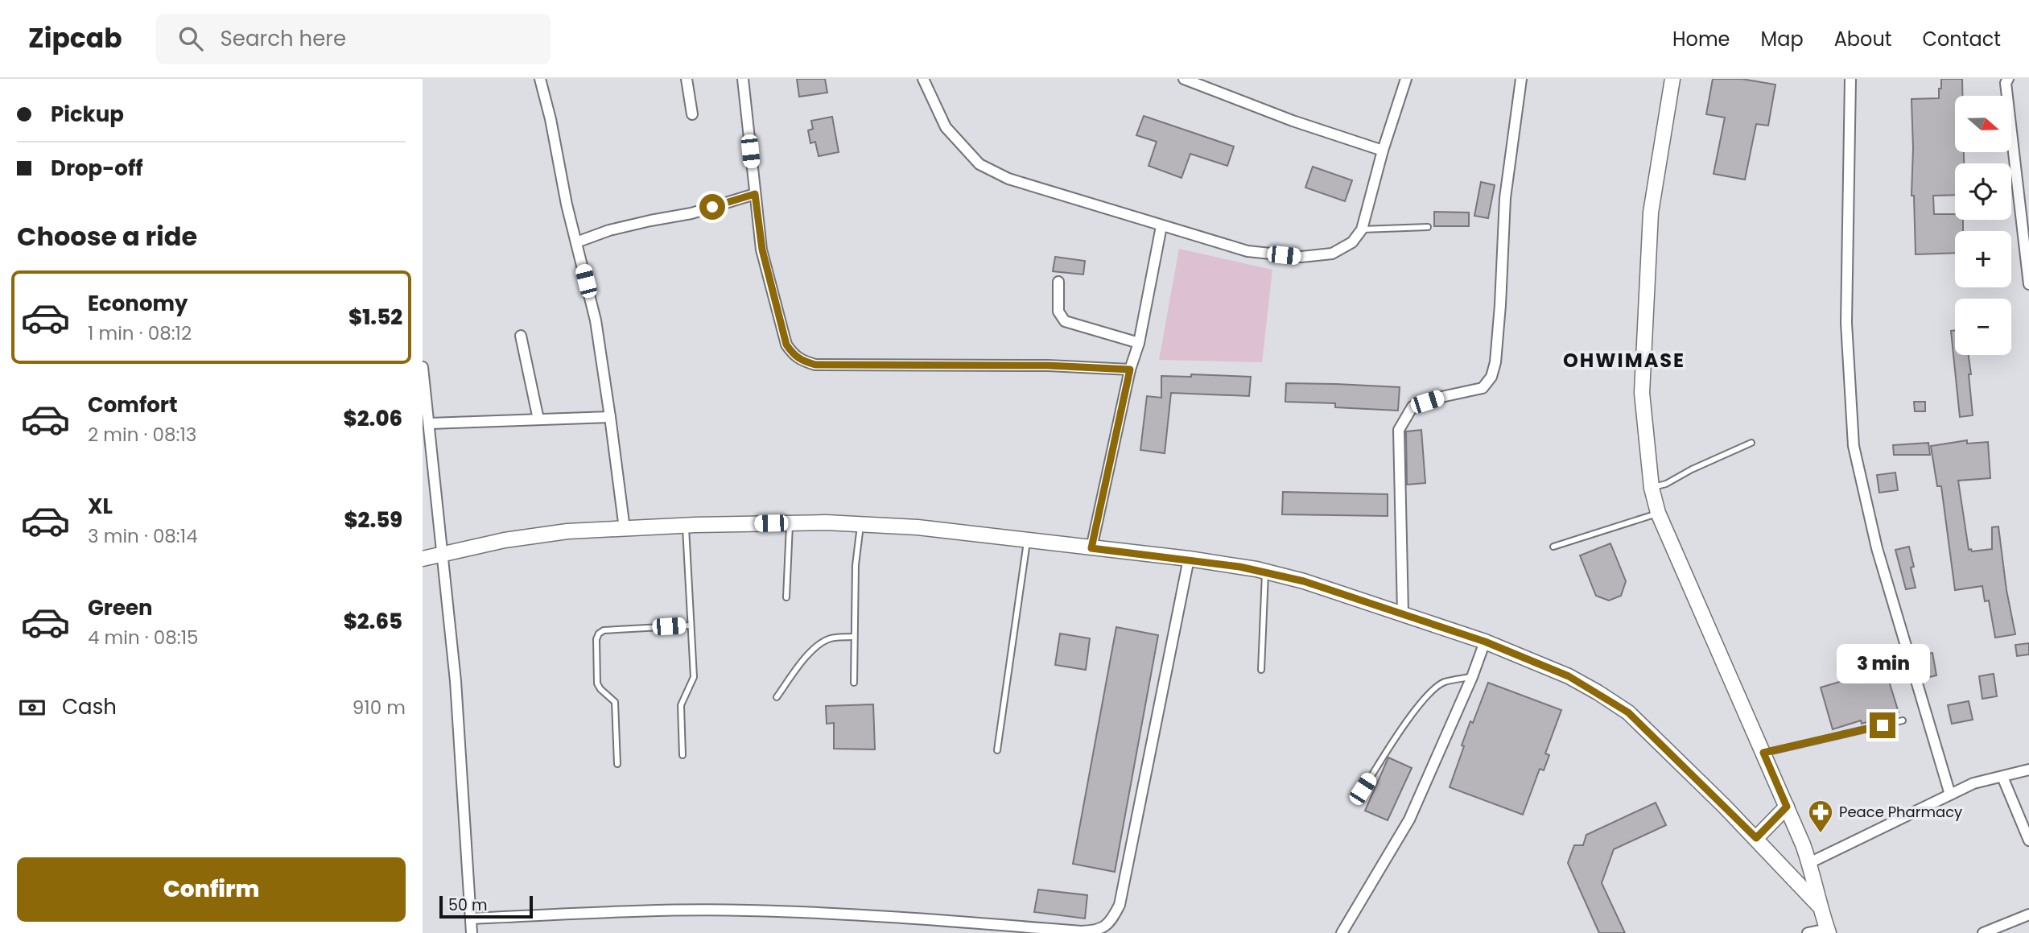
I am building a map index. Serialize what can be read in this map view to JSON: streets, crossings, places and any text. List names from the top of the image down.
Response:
{
  "districts": ["OHWIMASE"],
  "places": {
    "pharmacy": ["Peace Pharmacy"]
  },
  "scale_bar": "50 m",
  "north": "right",
  "page": {
    "header": "Zipcab",
    "search": "Search here",
    "nav": [
      "Home",
      "Map",
      "About",
      "Contact"
    ],
    "banner": ["Pickup", "Drop-off"],
    "map_buttons": ["+", "−"],
    "heading": "Choose a ride",
    "list": [
      {
        "name": "Economy",
        "note": "1 min · 08:12",
        "value": "$1.52"
      },
      {
        "name": "Comfort",
        "note": "2 min · 08:13",
        "value": "$2.06"
      },
      {
        "name": "XL",
        "note": "3 min · 08:14",
        "value": "$2.59"
      },
      {
        "name": "Green",
        "note": "4 min · 08:15",
        "value": "$2.65"
      }
    ],
    "bubble": "3 min",
    "pay": ["Cash", "910 m"],
    "buttons": "Confirm",
    "scale": "50 m"
  }
}
